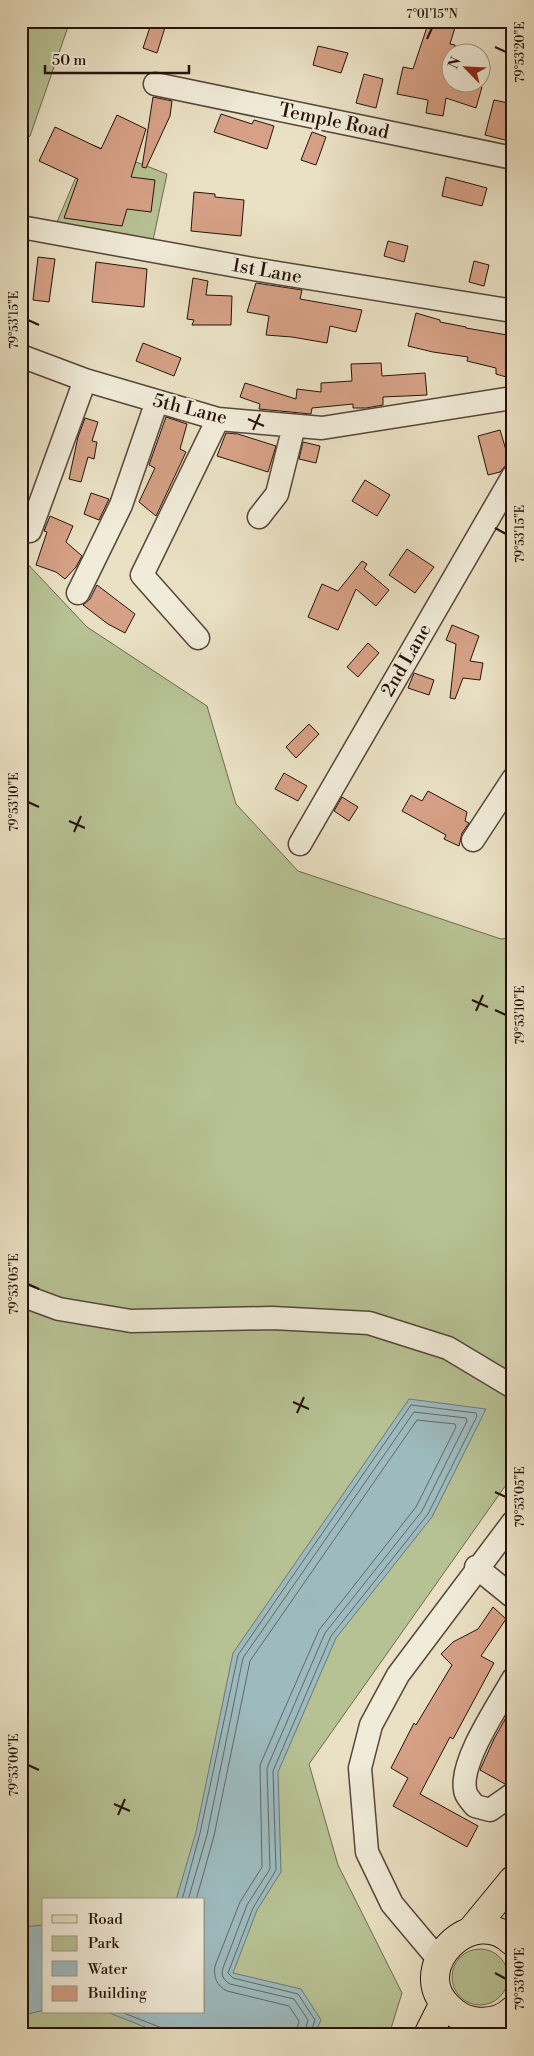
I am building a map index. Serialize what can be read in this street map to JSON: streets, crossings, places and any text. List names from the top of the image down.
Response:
{
  "streets": {
    "street": [
      "Temple Road",
      "1st Lane",
      "5th Lane",
      "2nd Lane"
    ]
  },
  "legend": [
    "Road",
    "Park",
    "Water",
    "Building"
  ],
  "scale_bar": "50 m",
  "north": "top left",
  "coordinates": [
    "7°01'15\"N",
    "79°53'20\"E",
    "79°53'15\"E",
    "79°53'10\"E",
    "79°53'05\"E",
    "79°53'00\"E"
  ]
}
